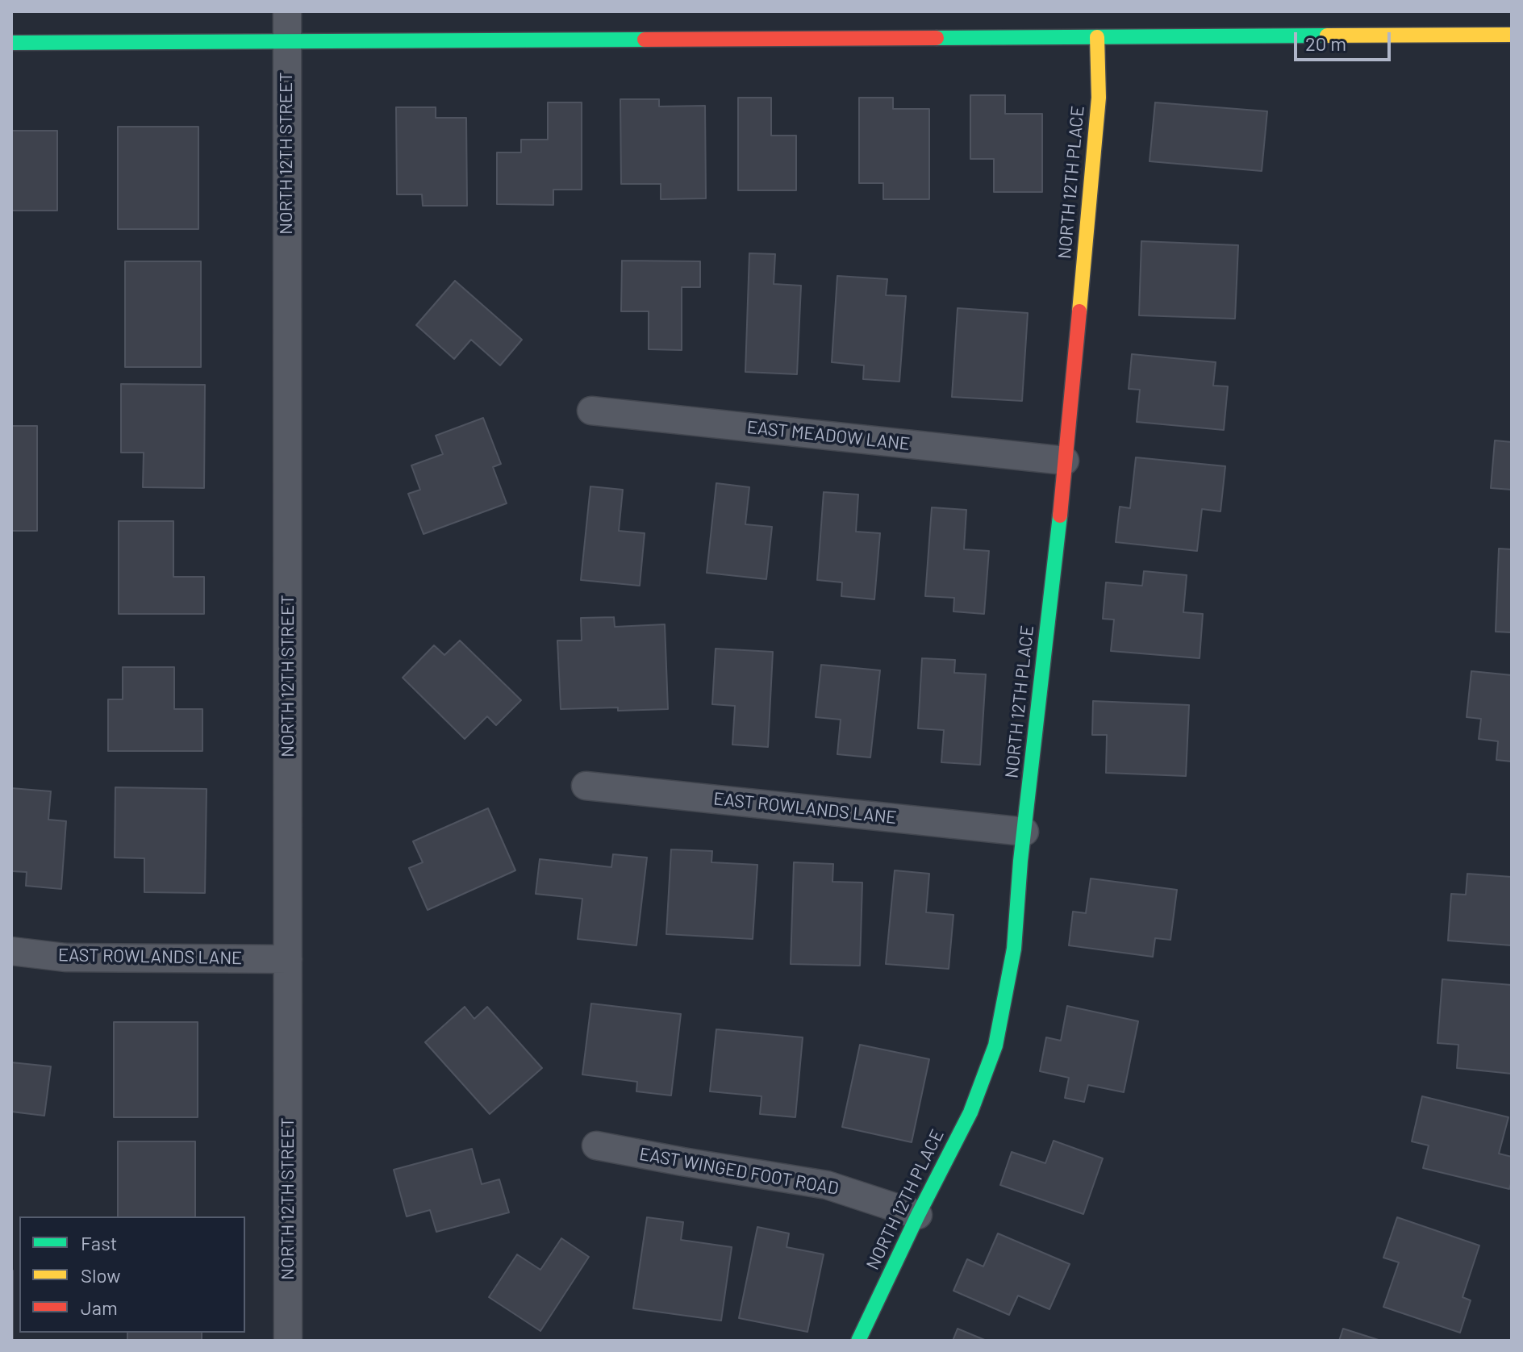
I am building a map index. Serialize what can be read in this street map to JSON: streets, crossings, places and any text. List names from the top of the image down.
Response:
{
  "streets": {
    "street": [
      "NORTH 12TH STREET",
      "NORTH 12TH PLACE",
      "EAST MEADOW LANE",
      "EAST ROWLANDS LANE",
      "EAST WINGED FOOT ROAD"
    ]
  },
  "crossings": [
    ["NORTH 12TH STREET", "EAST ROWLANDS LANE"],
    ["NORTH 12TH PLACE", "EAST MEADOW LANE"],
    ["NORTH 12TH PLACE", "EAST ROWLANDS LANE"],
    ["NORTH 12TH PLACE", "EAST WINGED FOOT ROAD"]
  ],
  "legend": ["Fast", "Slow", "Jam"],
  "scale_bar": "20 m"
}
